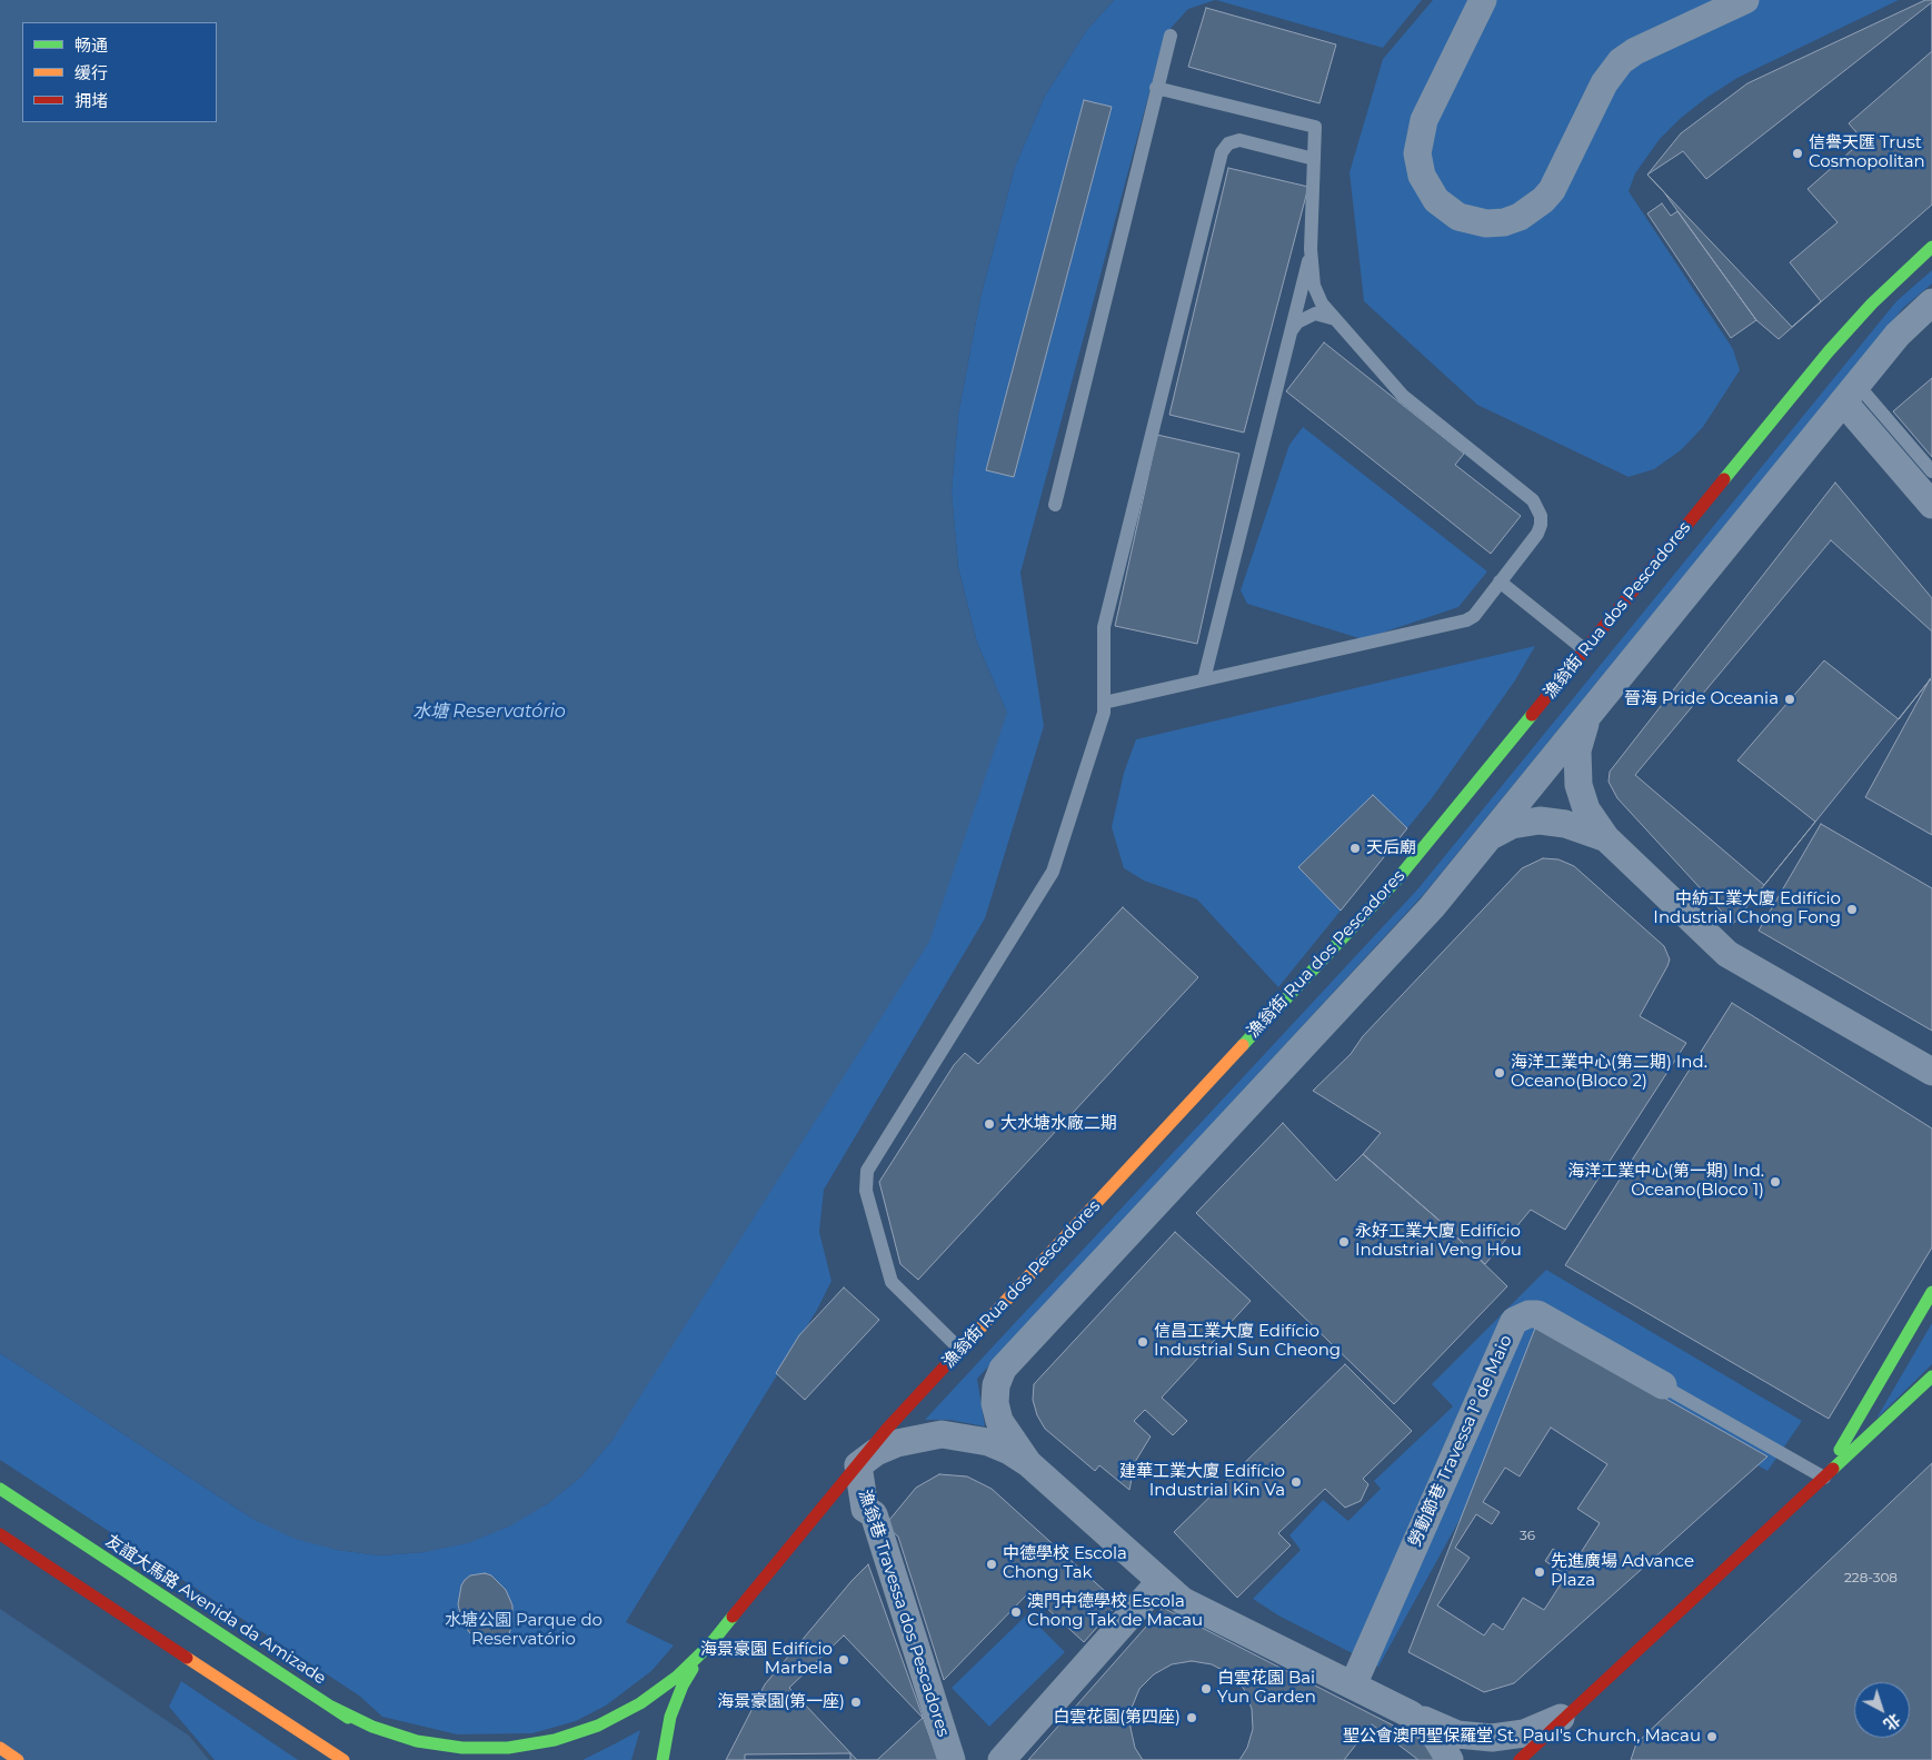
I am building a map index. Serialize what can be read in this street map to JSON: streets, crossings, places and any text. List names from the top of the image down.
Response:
{
  "streets": {
    "main road": ["漁翁街 Rua dos Pescadores", "友誼大馬路 Avenida da Amizade"],
    "street": ["勞動節巷 Travessa 1º de Maio", "漁翁巷 Travessa dos Pescadores"]
  },
  "crossings": [
    ["漁翁街 Rua dos Pescadores", "漁翁巷 Travessa dos Pescadores"]
  ],
  "water": ["水塘 Reservatório"],
  "parks": ["水塘公園 Parque do Reservatório"],
  "places": [
    "信譽天匯 Trust Cosmopolitan",
    "晉海 Pride Oceania",
    "天后廟",
    "中紡工業大廈 Edifício Industrial Chong Fong",
    "海洋工業中心(第二期) Ind. Oceano(Bloco 2)",
    "大水塘水廠二期",
    "海洋工業中心(第一期) Ind. Oceano(Bloco 1)",
    "永好工業大廈 Edifício Industrial Veng Hou",
    "信昌工業大廈 Edifício Industrial Sun Cheong",
    "建華工業大廈 Edifício Industrial Kin Va",
    "中德學校 Escola Chong Tak",
    "先進廣場 Advance Plaza",
    "澳門中德學校 Escola Chong Tak de Macau",
    "海景豪園 Edifício Marbela",
    "白雲花園 Bai Yun Garden",
    "海景豪園(第一座)",
    "白雲花園(第四座)",
    "聖公會澳門聖保羅堂 St. Paul's Church, Macau"
  ],
  "house_numbers": ["36", "228-308"],
  "legend": ["畅通", "缓行", "拥堵"],
  "north": "bottom right"
}
